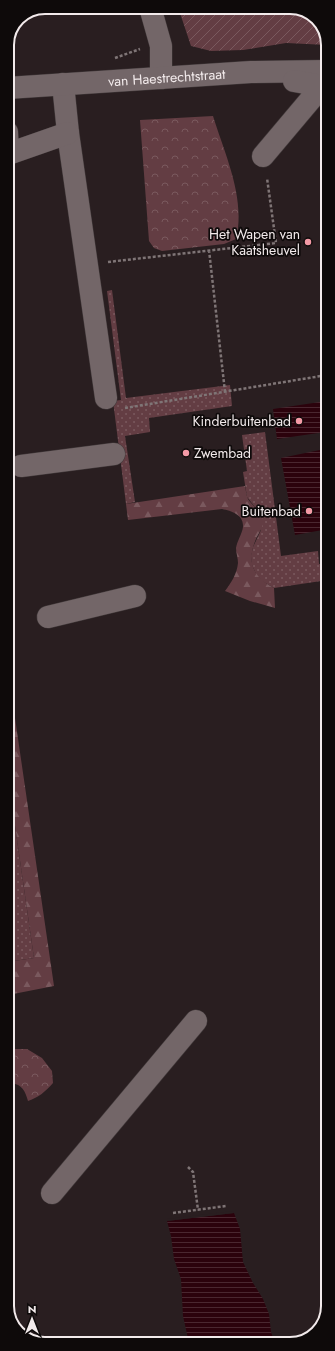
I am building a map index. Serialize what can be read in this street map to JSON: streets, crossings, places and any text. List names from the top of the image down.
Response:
{
  "streets": {
    "street": ["van Haestrechtstraat"]
  },
  "places": [
    "Het Wapen van Kaatsheuvel",
    "Kinderbuitenbad",
    "Zwembad",
    "Buitenbad"
  ],
  "north": "top"
}
